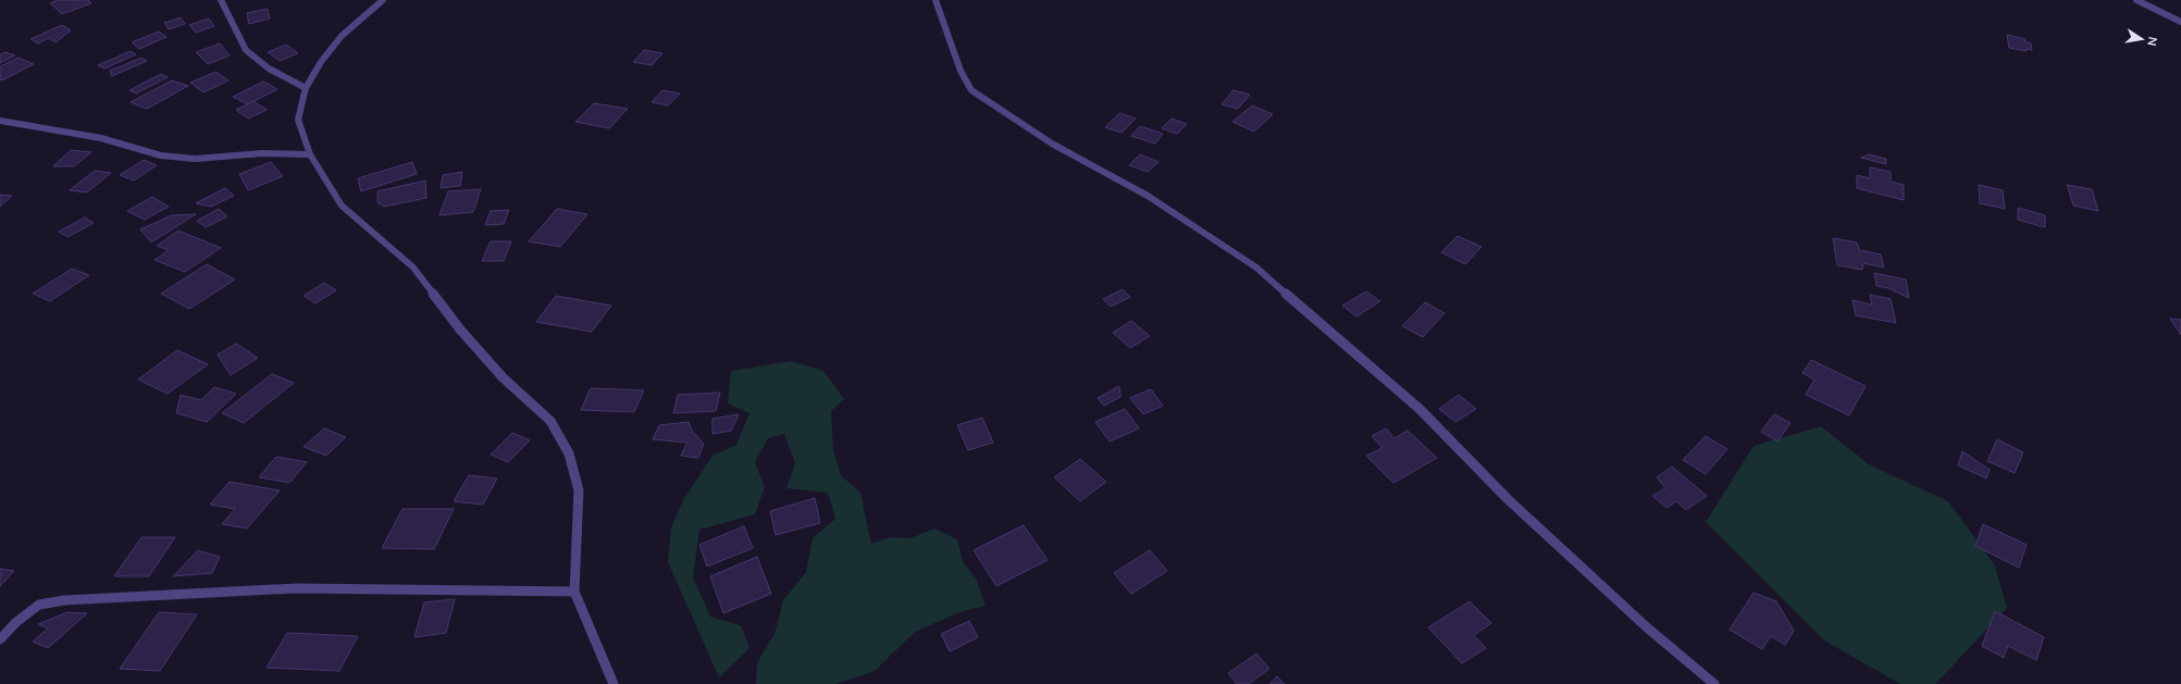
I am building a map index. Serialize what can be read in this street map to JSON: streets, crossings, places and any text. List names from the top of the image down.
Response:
{
  "north": "right"
}
